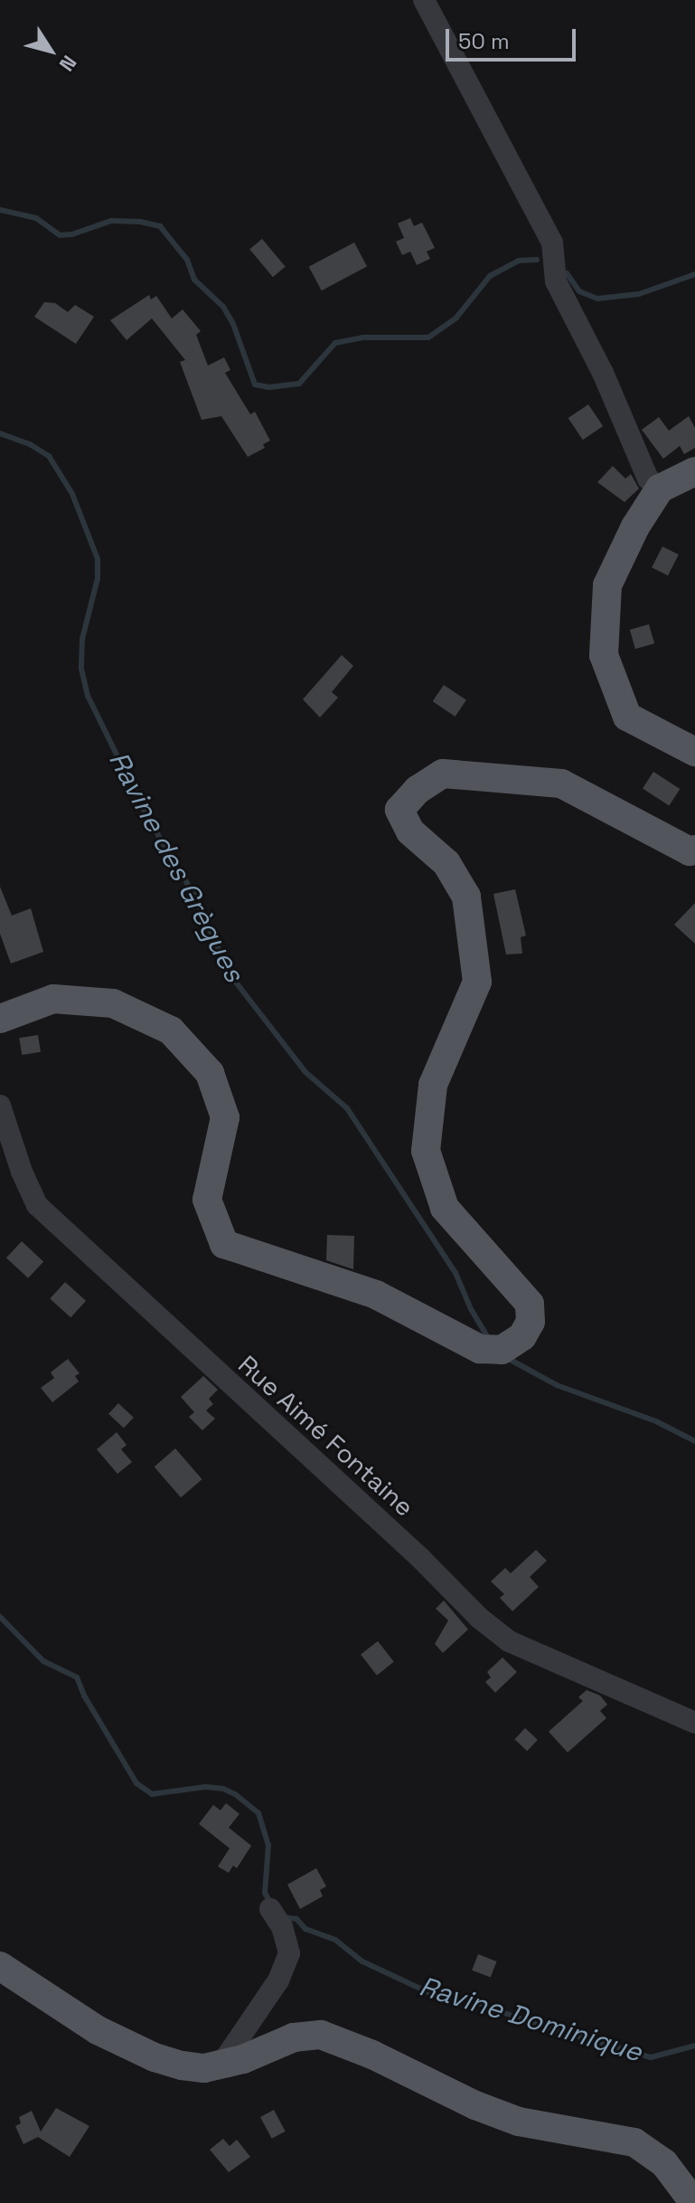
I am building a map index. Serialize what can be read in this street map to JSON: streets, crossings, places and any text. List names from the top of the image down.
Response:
{
  "streets": {
    "street": ["Rue Aimé Fontaine"]
  },
  "water": ["Ravine des Grègues", "Ravine Dominique"],
  "scale_bar": "50 m",
  "north": "bottom right"
}
